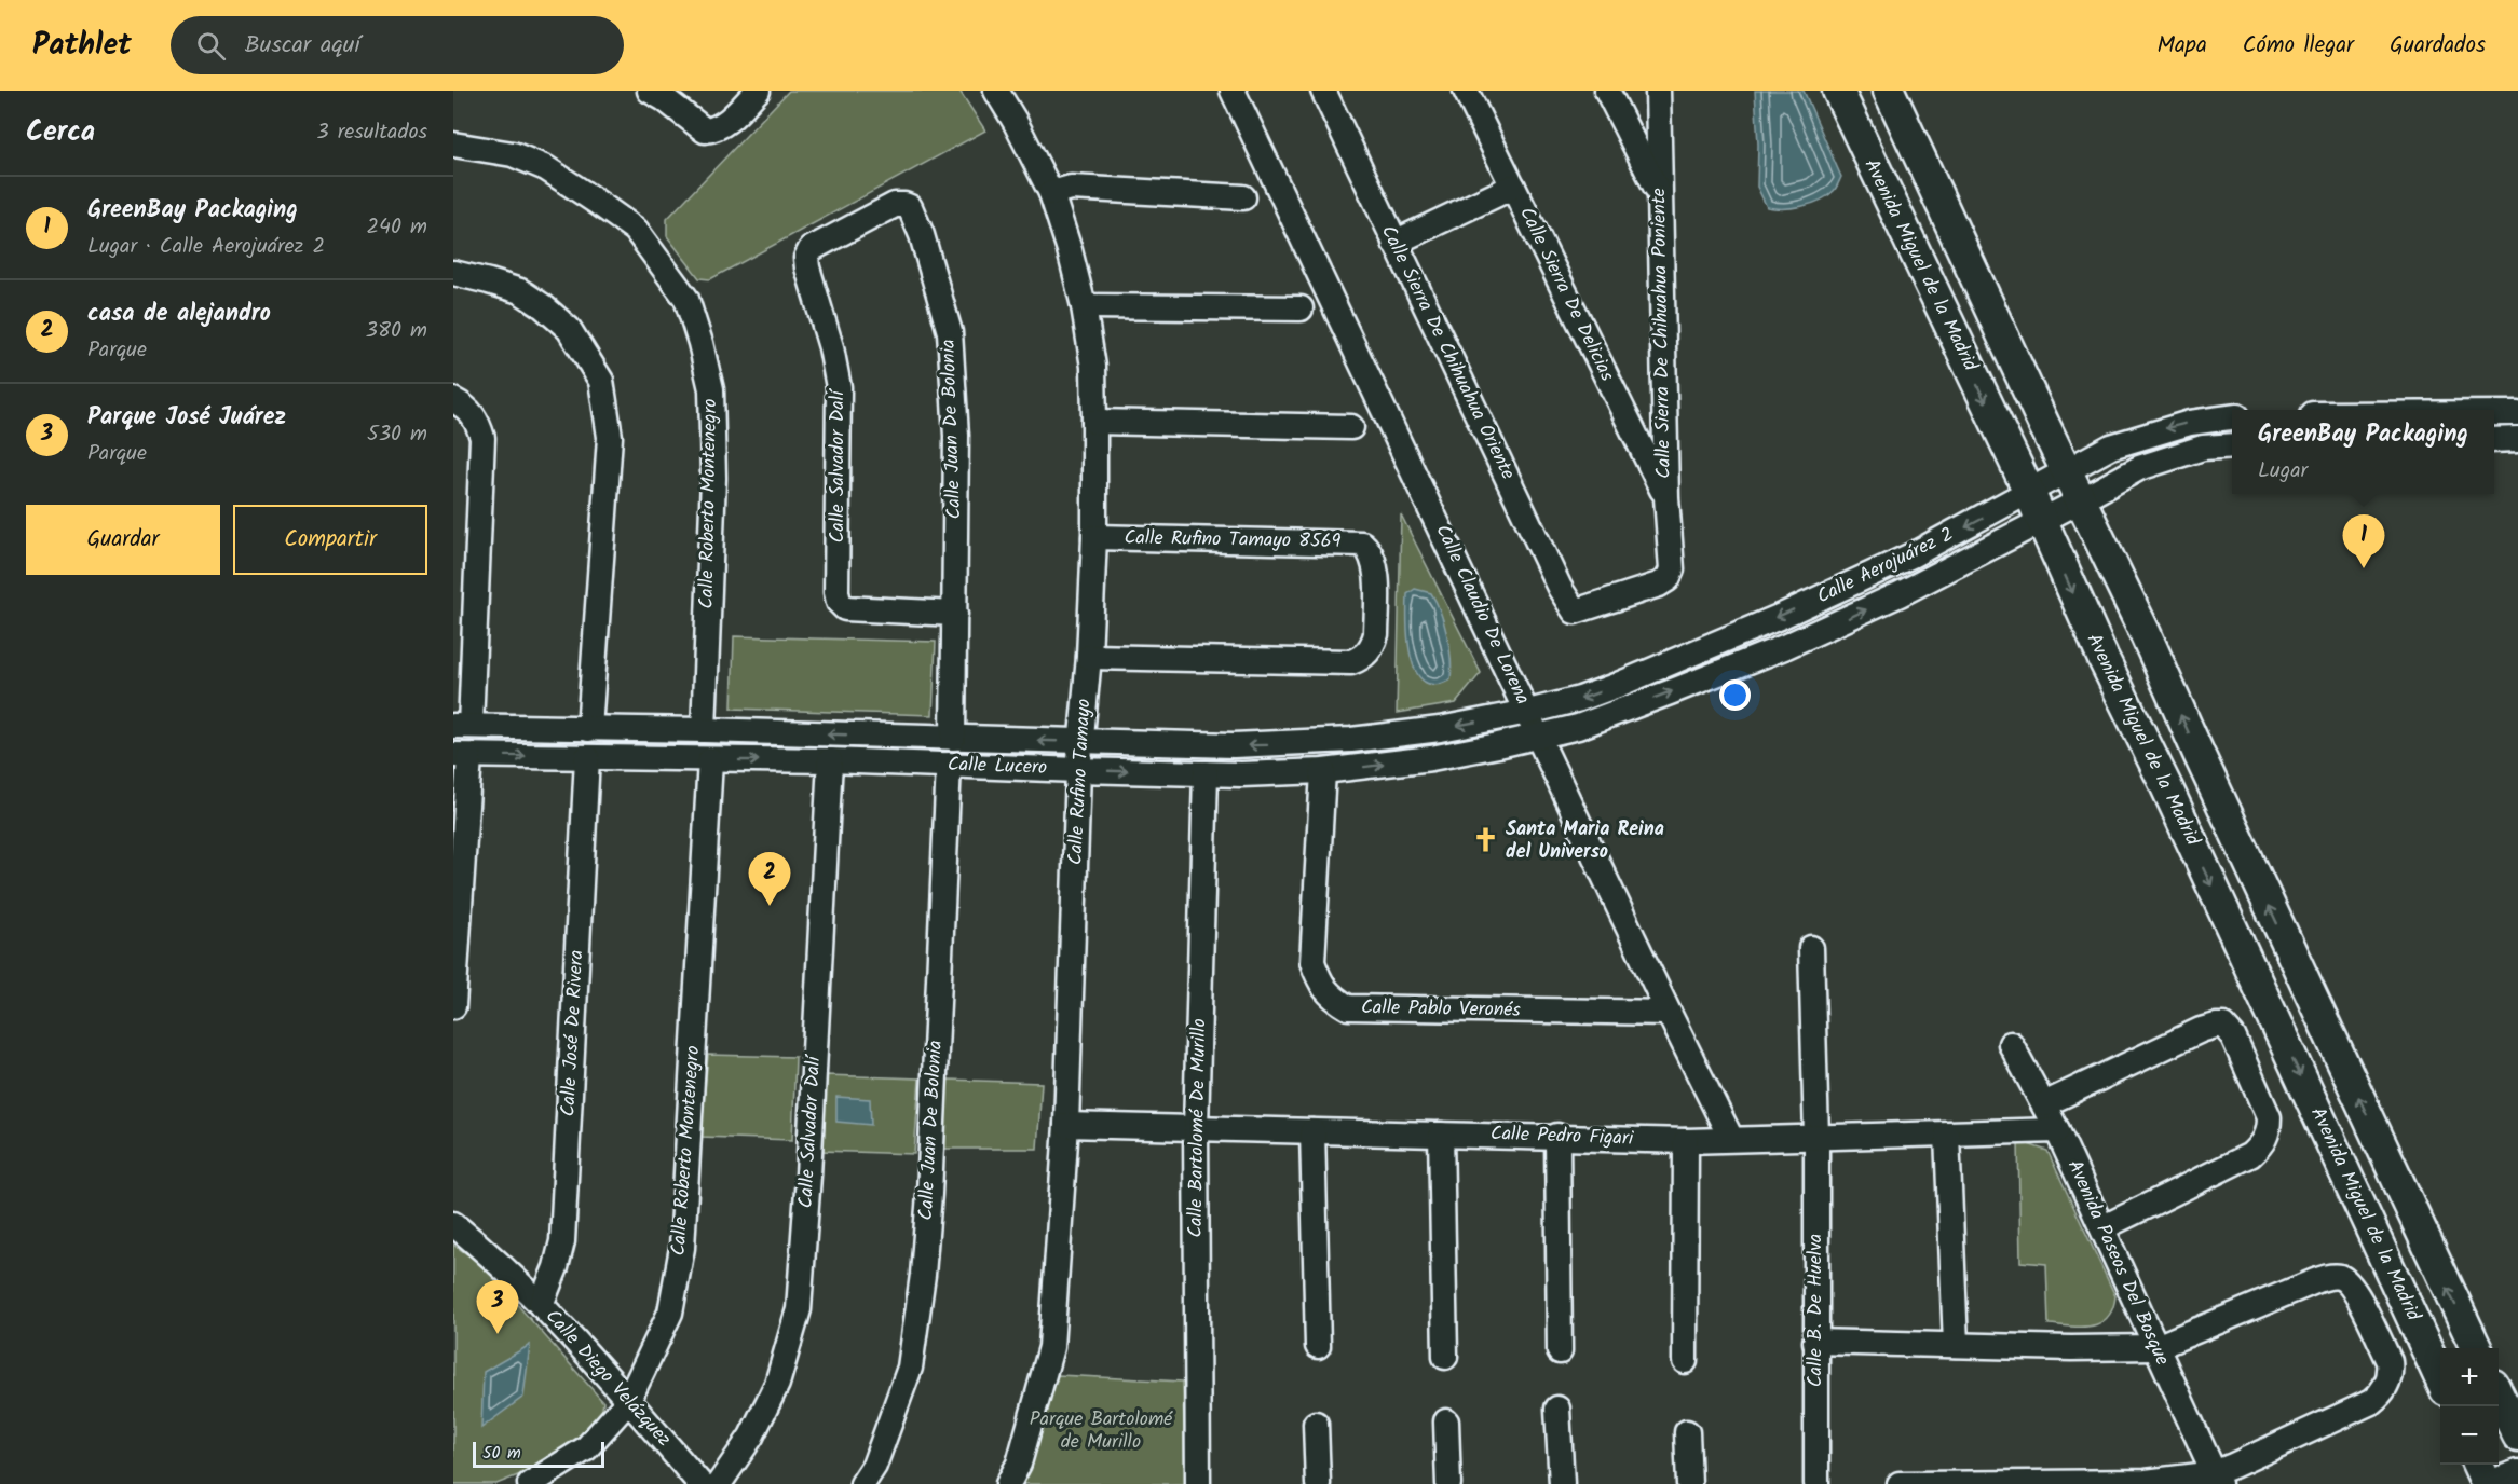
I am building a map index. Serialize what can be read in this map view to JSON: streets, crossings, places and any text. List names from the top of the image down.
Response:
{
  "streets": {
    "main road": ["Avenida Miguel de la Madrid"],
    "street": [
      "Calle Sierra De Delicias",
      "Calle Sierra De Chihuahua Poniente",
      "Calle Sierra De Chihuahua Oriente",
      "Calle Juan De Bolonia",
      "Calle Salvador Dalí",
      "Calle Roberto Montenegro",
      "Calle Rufino Tamayo 8569",
      "Calle Aerojuárez 2",
      "Calle Claudio De Lorena",
      "Calle Lucero",
      "Calle Rufino Tamayo",
      "Calle Pablo Veronés",
      "Calle José De Rivera",
      "Calle Bartolomé De Murillo",
      "Calle Pedro Figari",
      "Avenida Paseos Del Bosque",
      "Calle B. De Huelva",
      "Calle Diego Velázquez"
    ]
  },
  "crossings": [
    ["Avenida Miguel de la Madrid", "Calle Aerojuárez 2"],
    ["Calle Sierra De Delicias", "Calle Sierra De Chihuahua Poniente"],
    ["Calle Sierra De Chihuahua Poniente", "Calle Sierra De Chihuahua Oriente"],
    ["Calle Juan De Bolonia", "Calle Salvador Dalí"],
    ["Calle Juan De Bolonia", "Calle Lucero"],
    ["Calle Salvador Dalí", "Calle Lucero"],
    ["Calle Roberto Montenegro", "Calle Lucero"],
    ["Calle Roberto Montenegro", "Calle Diego Velázquez"],
    ["Calle Rufino Tamayo 8569", "Calle Rufino Tamayo"],
    ["Calle Aerojuárez 2", "Calle Claudio De Lorena"],
    ["Calle Aerojuárez 2", "Calle Lucero"],
    ["Calle Claudio De Lorena", "Calle Lucero"],
    ["Calle Claudio De Lorena", "Calle Pablo Veronés"],
    ["Calle Claudio De Lorena", "Calle Pedro Figari"],
    ["Calle Lucero", "Calle Rufino Tamayo"],
    ["Calle Lucero", "Calle Pablo Veronés"],
    ["Calle Lucero", "Calle José De Rivera"],
    ["Calle Lucero", "Calle Bartolomé De Murillo"],
    ["Calle Rufino Tamayo", "Calle Pedro Figari"],
    ["Calle José De Rivera", "Calle Diego Velázquez"],
    ["Calle Bartolomé De Murillo", "Calle Pedro Figari"],
    ["Calle Pedro Figari", "Avenida Paseos Del Bosque"],
    ["Calle Pedro Figari", "Calle B. De Huelva"]
  ],
  "parks": ["Parque Bartolomé de Murillo"],
  "places": {
    "church": ["Santa Maria Reina del Universo"]
  },
  "scale_bar": "50 m",
  "page": {
    "header": "Pathlet",
    "search": "Buscar aquí",
    "nav": ["Mapa", "Cómo llegar", "Guardados"],
    "heading": ["Cerca", "3 resultados"],
    "list": [
      {
        "mark": "1",
        "name": "GreenBay Packaging",
        "note": "Lugar · Calle Aerojuárez 2",
        "value": "240 m"
      },
      {
        "mark": "2",
        "name": "casa de alejandro",
        "note": "Parque",
        "value": "380 m"
      },
      {
        "mark": "3",
        "name": "Parque José Juárez",
        "note": "Parque",
        "value": "530 m"
      }
    ],
    "popup": ["GreenBay Packaging", "Lugar"],
    "buttons": ["Guardar", "Compartir"],
    "pins": ["1", "2", "3"],
    "map_buttons": ["+", "−"],
    "scale": "50 m"
  }
}
